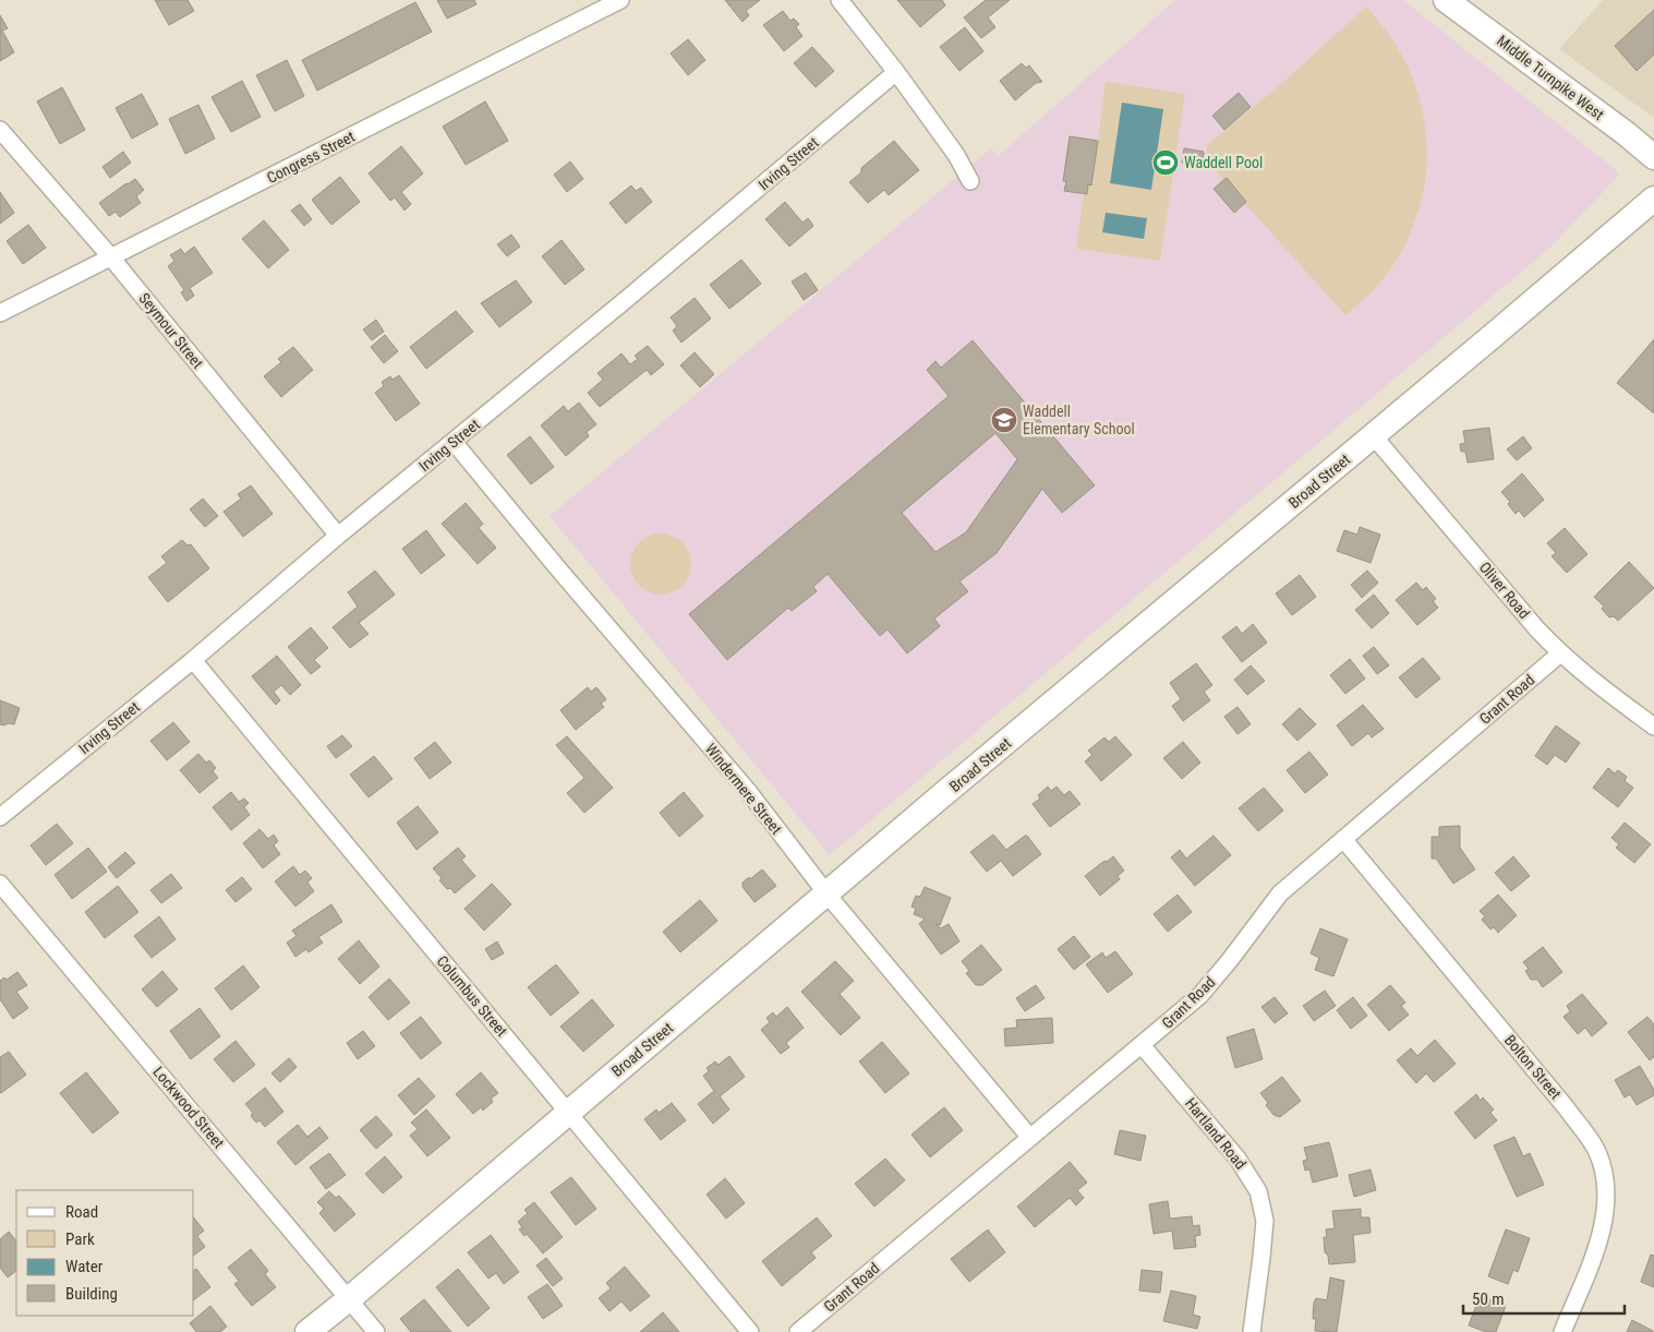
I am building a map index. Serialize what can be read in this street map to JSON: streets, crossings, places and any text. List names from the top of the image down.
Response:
{
  "streets": {
    "street": [
      "Middle Turnpike West",
      "Congress Street",
      "Irving Street",
      "Seymour Street",
      "Broad Street",
      "Oliver Road",
      "Grant Road",
      "Windermere Street",
      "Columbus Street",
      "Bolton Street",
      "Lockwood Street",
      "Hartland Road"
    ]
  },
  "crossings": [
    ["Congress Street", "Seymour Street"],
    ["Irving Street", "Seymour Street"],
    ["Irving Street", "Windermere Street"],
    ["Irving Street", "Columbus Street"],
    ["Broad Street", "Oliver Road"],
    ["Broad Street", "Windermere Street"],
    ["Broad Street", "Columbus Street"],
    ["Broad Street", "Lockwood Street"],
    ["Oliver Road", "Grant Road"],
    ["Grant Road", "Windermere Street"],
    ["Grant Road", "Bolton Street"],
    ["Grant Road", "Hartland Road"]
  ],
  "places": {
    "sports": ["Waddell Pool"],
    "school or university": ["Waddell Elementary School"]
  },
  "legend": [
    "Road",
    "Park",
    "Water",
    "Building"
  ],
  "scale_bar": "50 m"
}
